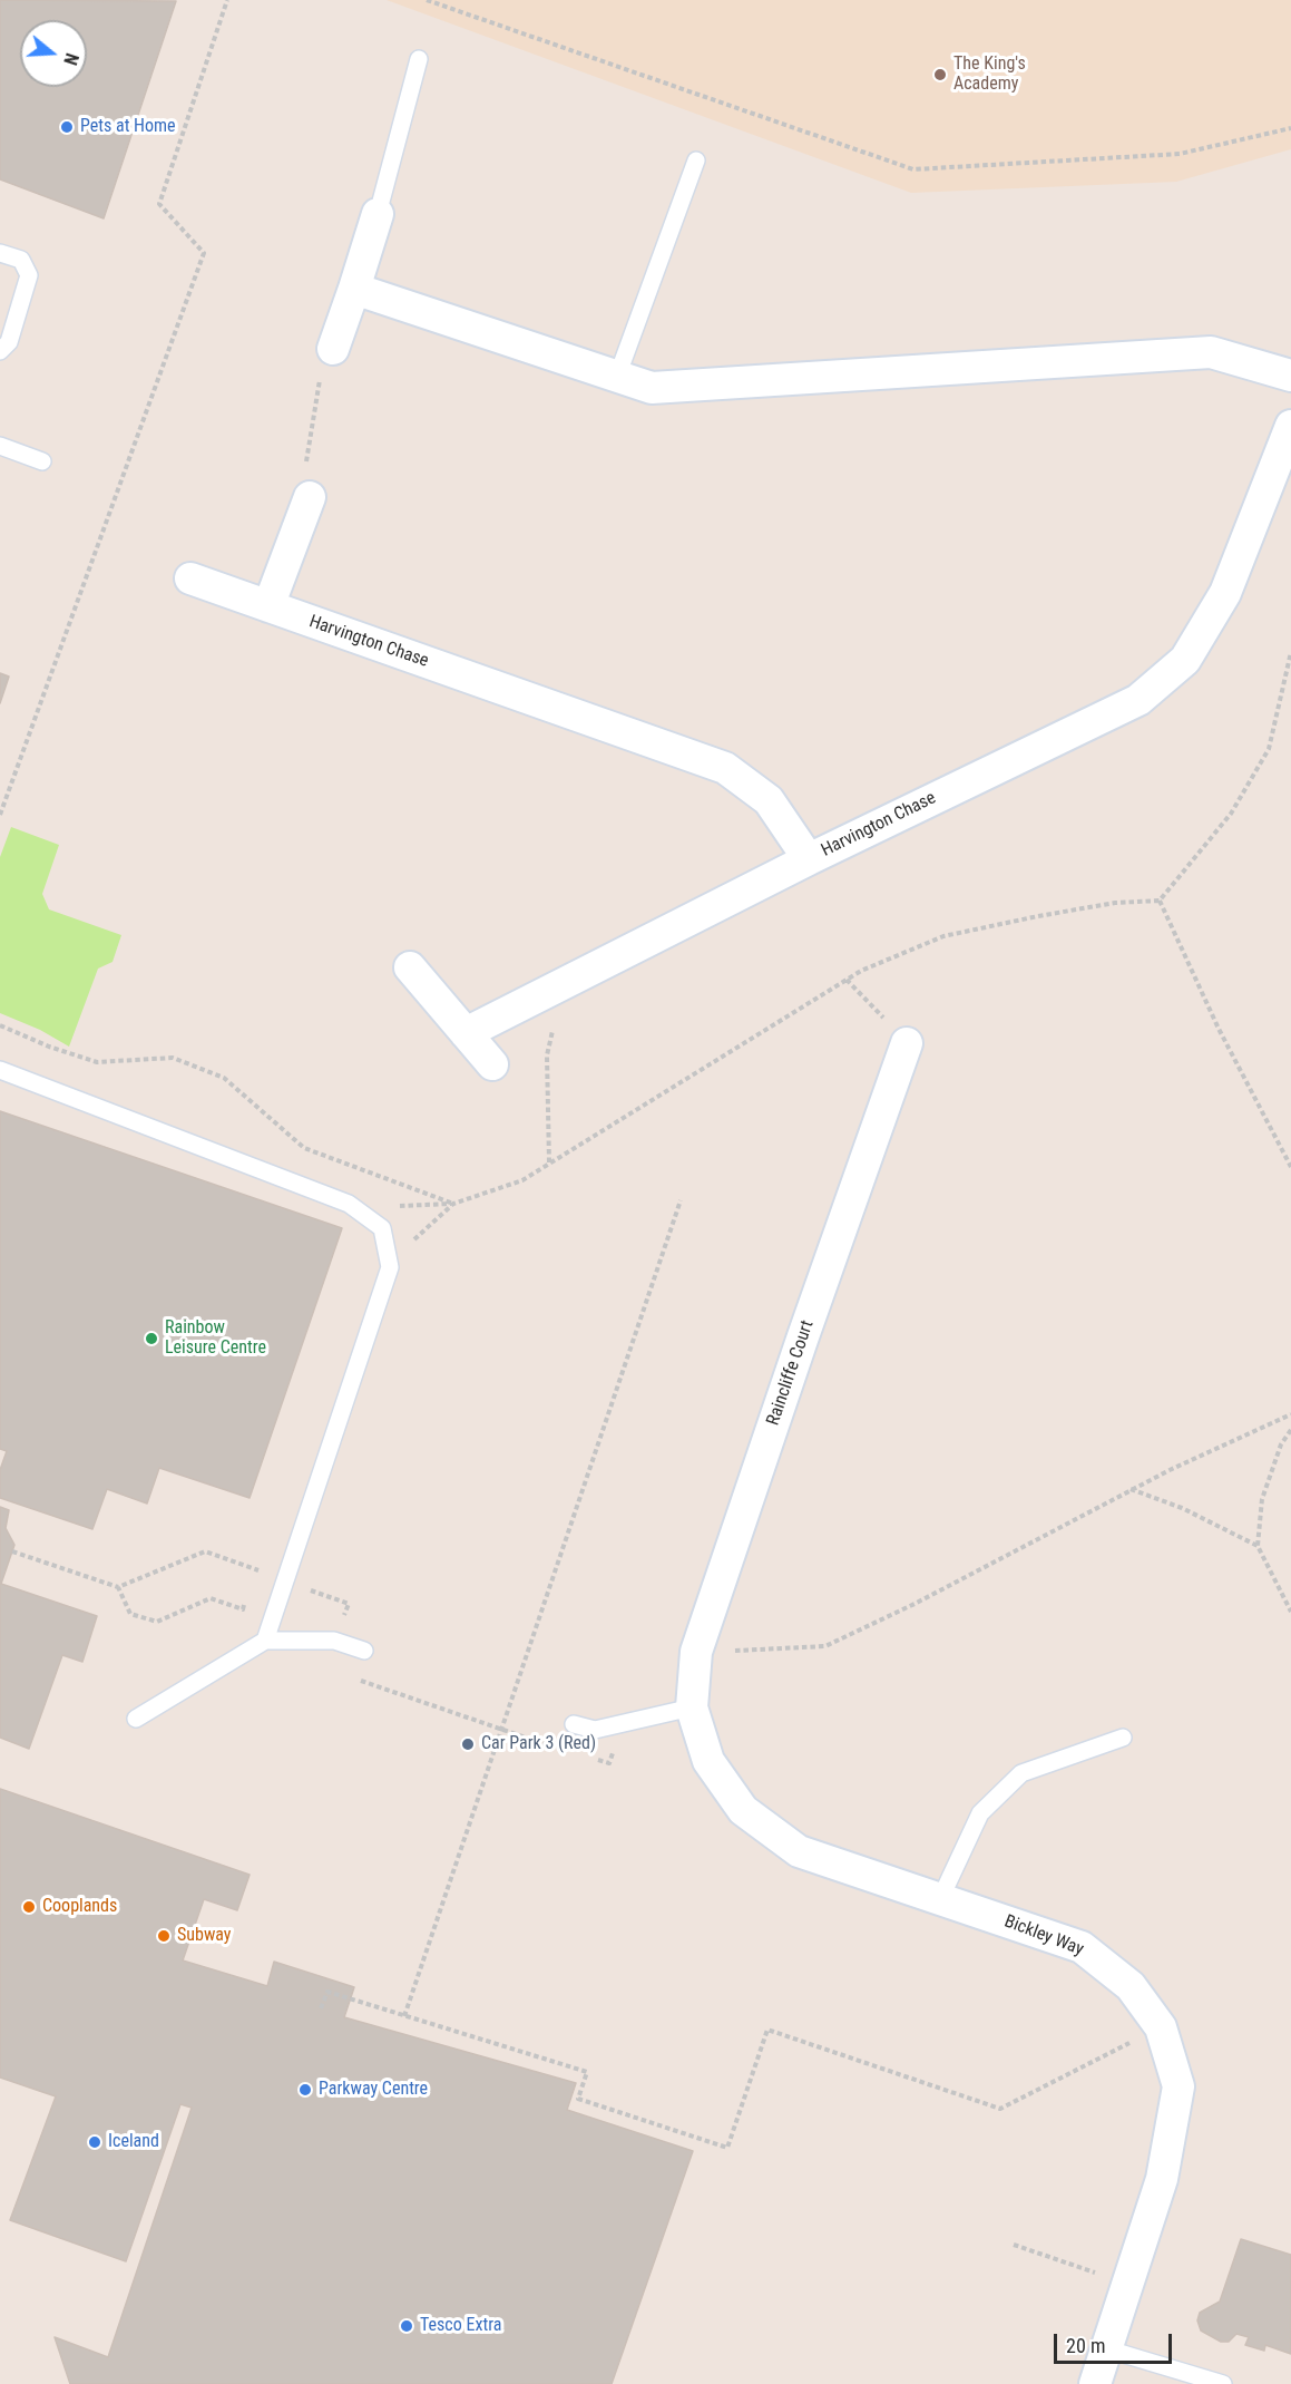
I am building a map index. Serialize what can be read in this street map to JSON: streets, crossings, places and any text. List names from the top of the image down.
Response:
{
  "streets": {
    "street": ["Harvington Chase", "Raincliffe Court", "Bickley Way"]
  },
  "crossings": [
    ["Raincliffe Court", "Bickley Way"]
  ],
  "places": [
    "The King's Academy",
    "Pets at Home",
    "Rainbow Leisure Centre",
    "Car Park 3 (Red)",
    "Cooplands",
    "Subway",
    "Parkway Centre",
    "Iceland",
    "Tesco Extra"
  ],
  "scale_bar": "20 m",
  "north": "right"
}
